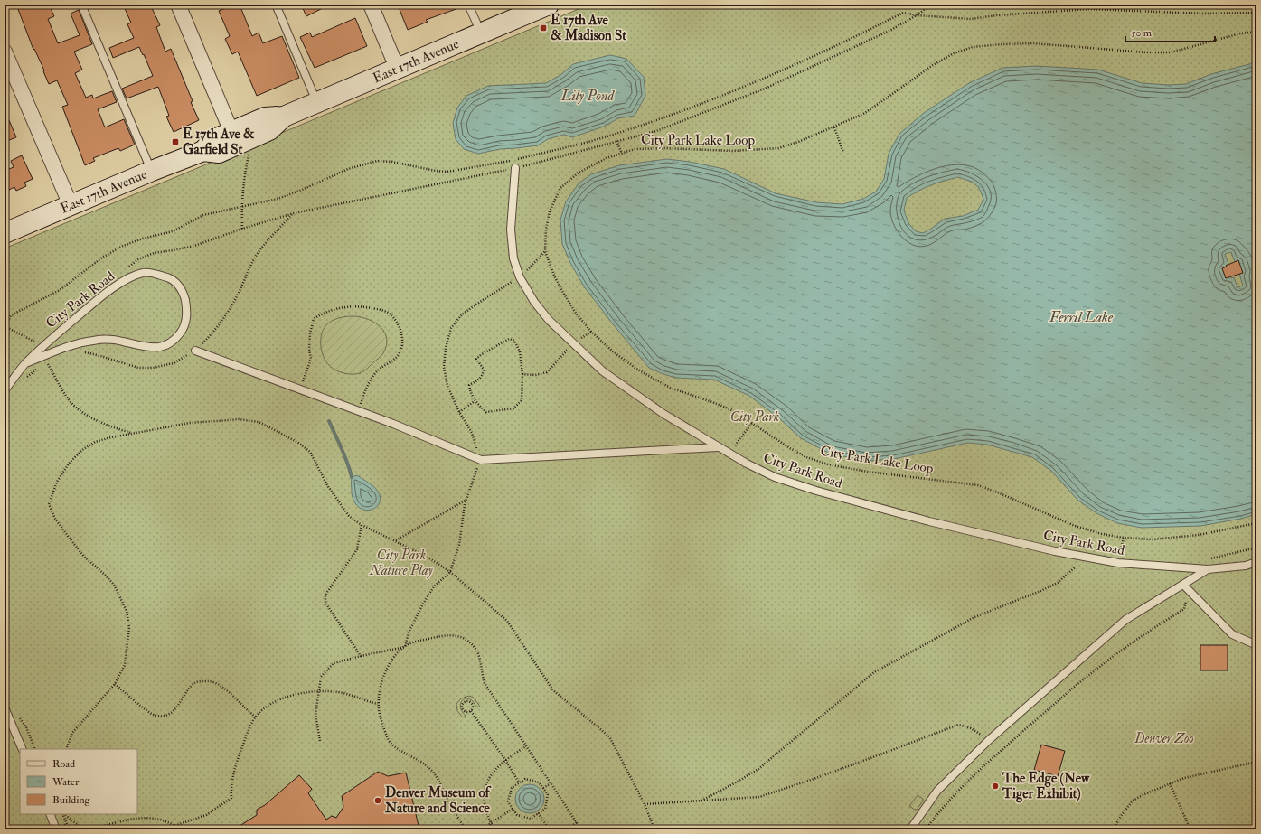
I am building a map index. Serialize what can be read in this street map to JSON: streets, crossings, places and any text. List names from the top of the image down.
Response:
{
  "streets": {
    "main road": ["East 17th Avenue"],
    "lane": ["City Park Road"],
    "path": ["City Park Lake Loop"]
  },
  "water": ["Lily Pond", "Ferril Lake"],
  "parks": ["City Park", "City Park Nature Play", "Denver Zoo"],
  "places": {
    "transit": ["E 17th Ave & Madison St", "E 17th Ave & Garfield St"],
    "other": ["The Edge (New Tiger Exhibit)", "Denver Museum of Nature and Science"]
  },
  "legend": ["Road", "Water", "Building"],
  "scale_bar": "50 m"
}
